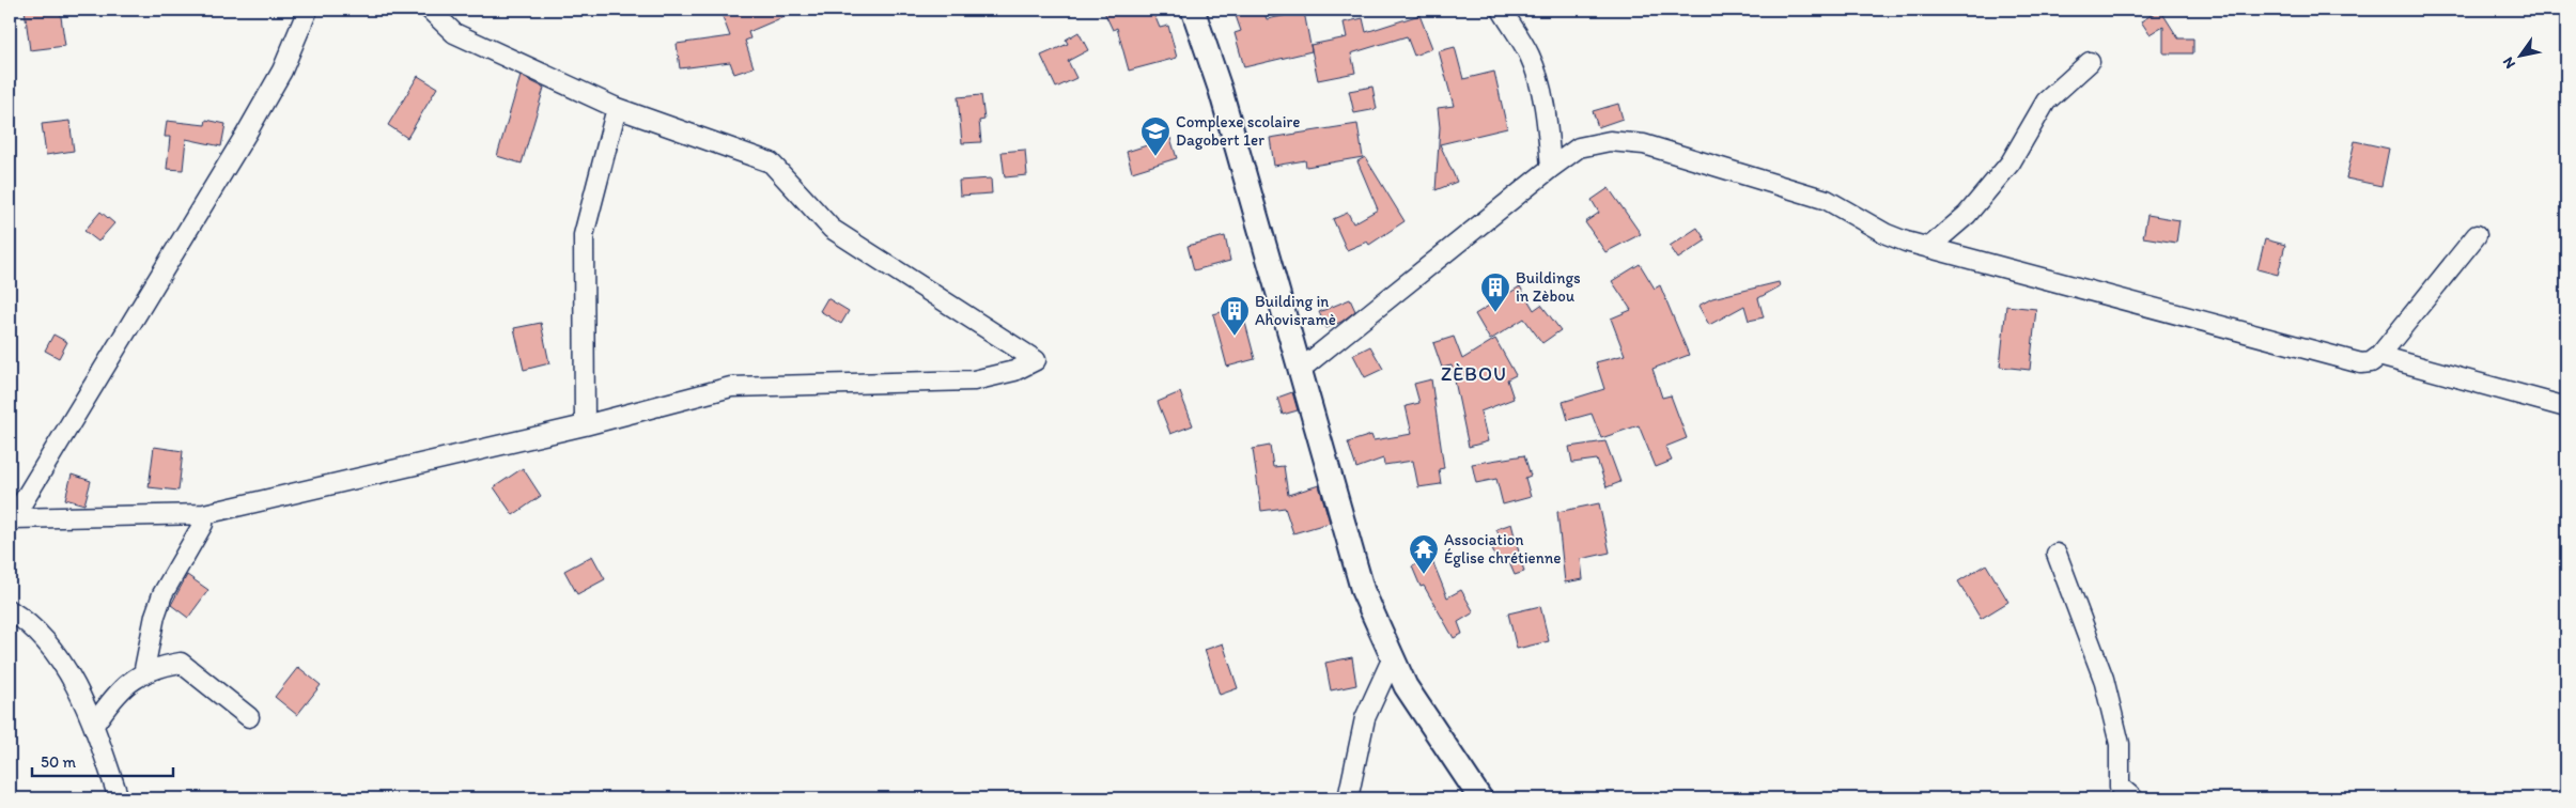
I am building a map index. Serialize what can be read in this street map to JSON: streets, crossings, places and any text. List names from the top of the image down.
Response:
{
  "districts": ["ZÈBOU"],
  "places": {
    "school or university": ["Complexe scolaire Dagobert 1er"],
    "building": ["Buildings in Zèbou", "Building in Ahovisramè"],
    "temple": ["Association Église chrétienne"]
  },
  "scale_bar": "50 m",
  "north": "bottom left"
}
